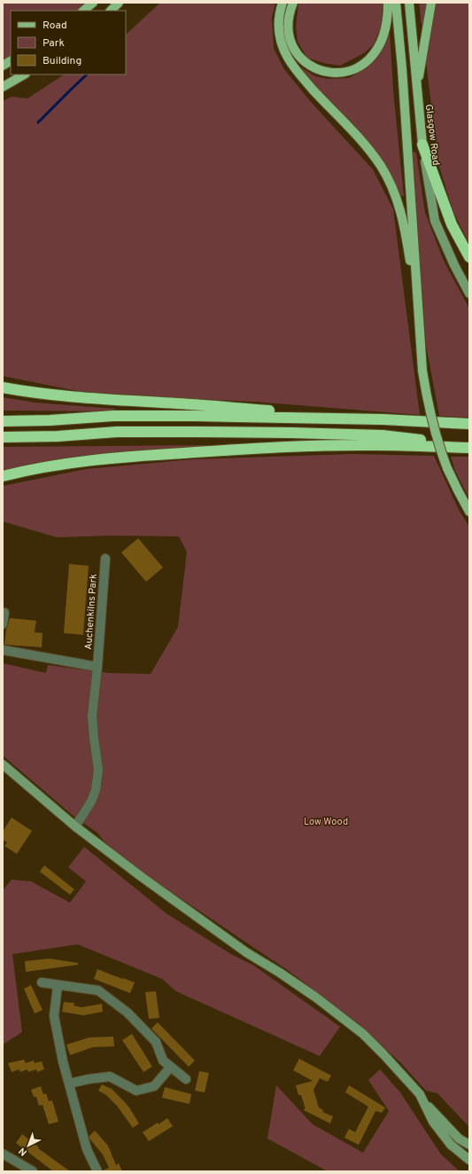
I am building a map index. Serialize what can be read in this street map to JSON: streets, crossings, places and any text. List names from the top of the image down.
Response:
{
  "streets": {
    "main road": ["Glasgow Road"],
    "street": ["Auchenkilns Park"]
  },
  "parks": ["Low Wood"],
  "legend": ["Road", "Park", "Building"],
  "north": "bottom left"
}
